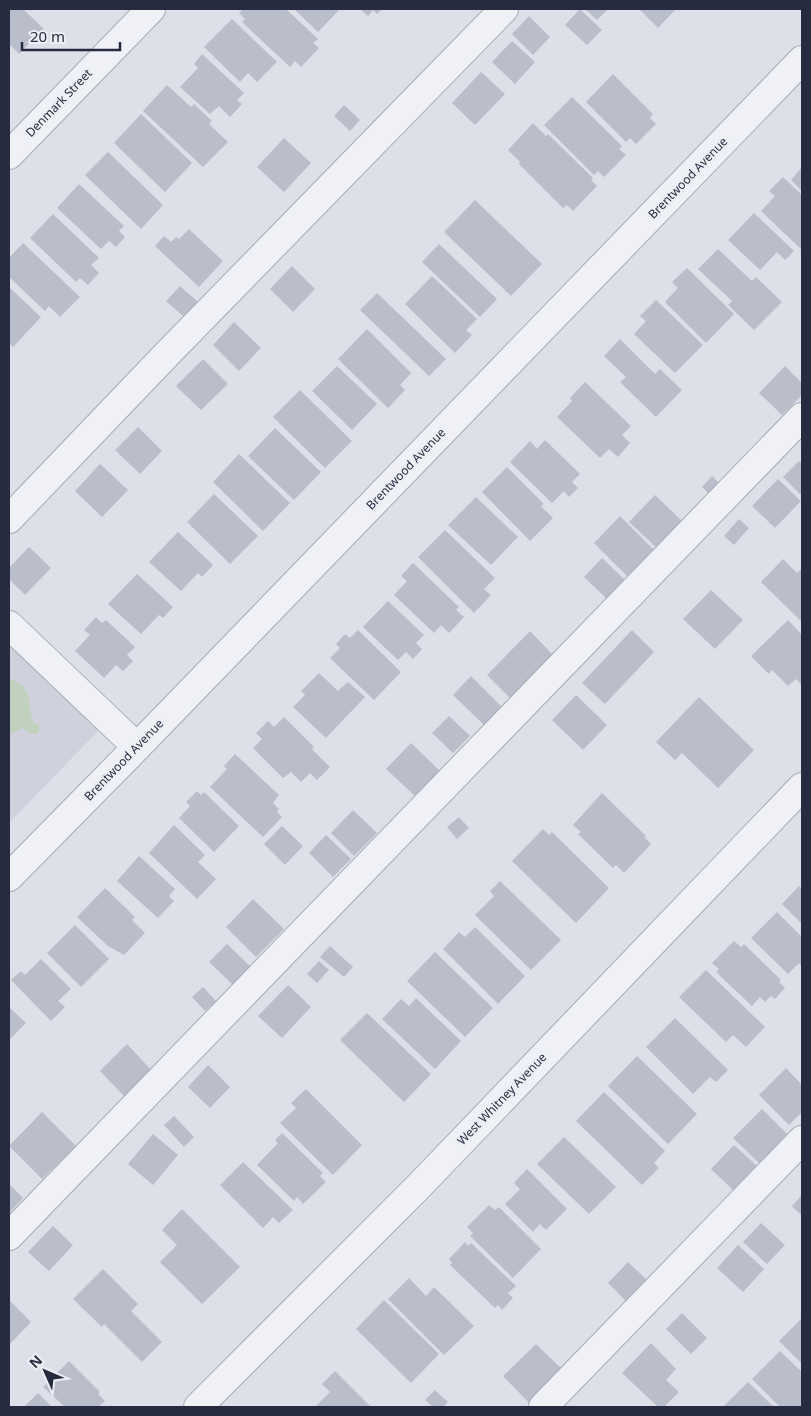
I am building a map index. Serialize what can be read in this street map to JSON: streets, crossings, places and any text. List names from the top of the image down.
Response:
{
  "streets": {
    "street": ["Denmark Street", "Brentwood Avenue", "West Whitney Avenue"]
  },
  "scale_bar": "20 m",
  "north": "top left"
}
